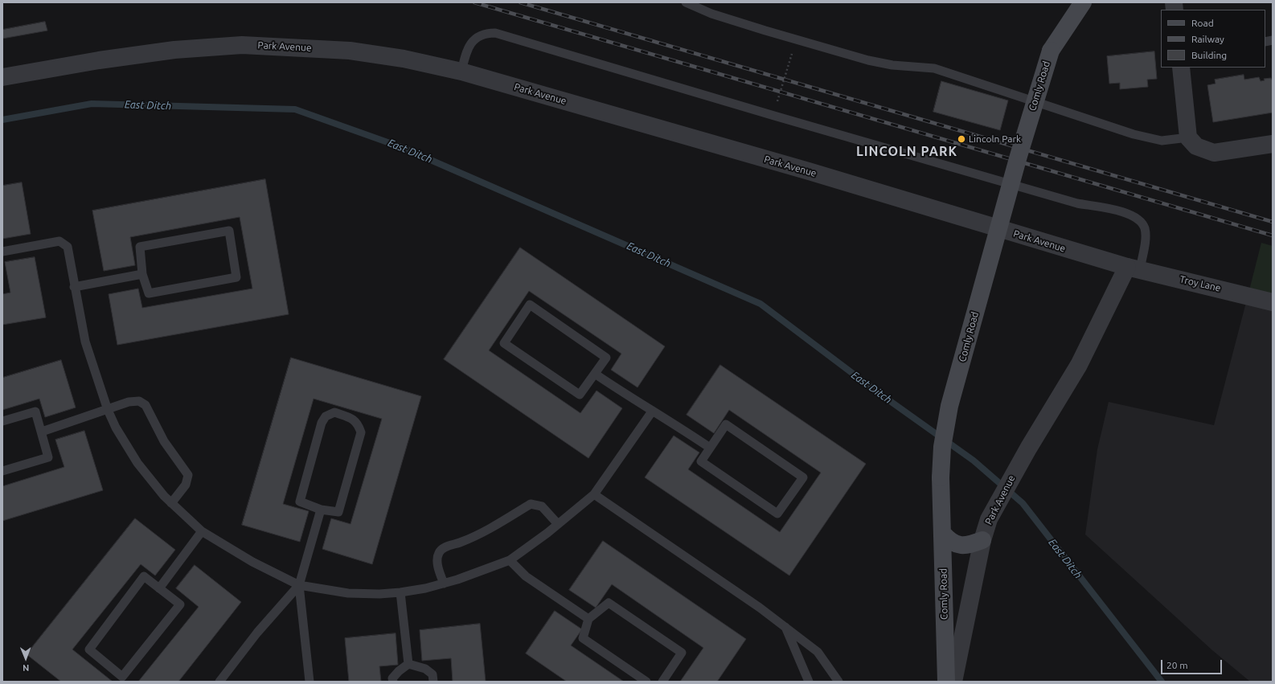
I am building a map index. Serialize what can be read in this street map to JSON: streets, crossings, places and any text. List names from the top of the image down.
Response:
{
  "streets": {
    "main road": ["Comly Road"],
    "street": ["Park Avenue", "Troy Lane"]
  },
  "crossings": [
    ["Park Avenue", "Troy Lane"]
  ],
  "districts": ["LINCOLN PARK"],
  "water": ["East Ditch"],
  "places": ["Lincoln Park"],
  "legend": ["Road", "Railway", "Building"],
  "scale_bar": "20 m",
  "north": "bottom"
}
